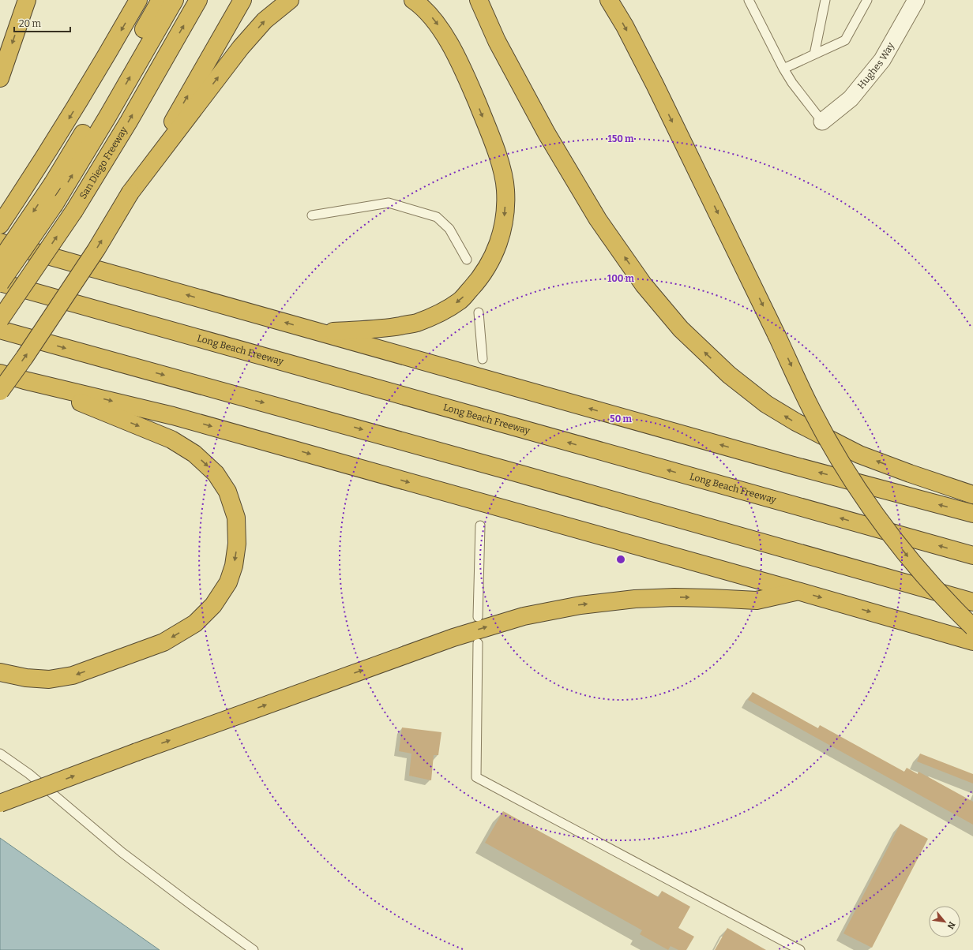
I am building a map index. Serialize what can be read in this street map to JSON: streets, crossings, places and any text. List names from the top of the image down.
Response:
{
  "streets": {
    "highway": ["San Diego Freeway", "Long Beach Freeway"],
    "street": ["Hughes Way"]
  },
  "scale_bar": "20 m",
  "north": "bottom right",
  "rings": ["150 m", "100 m", "50 m"]
}
